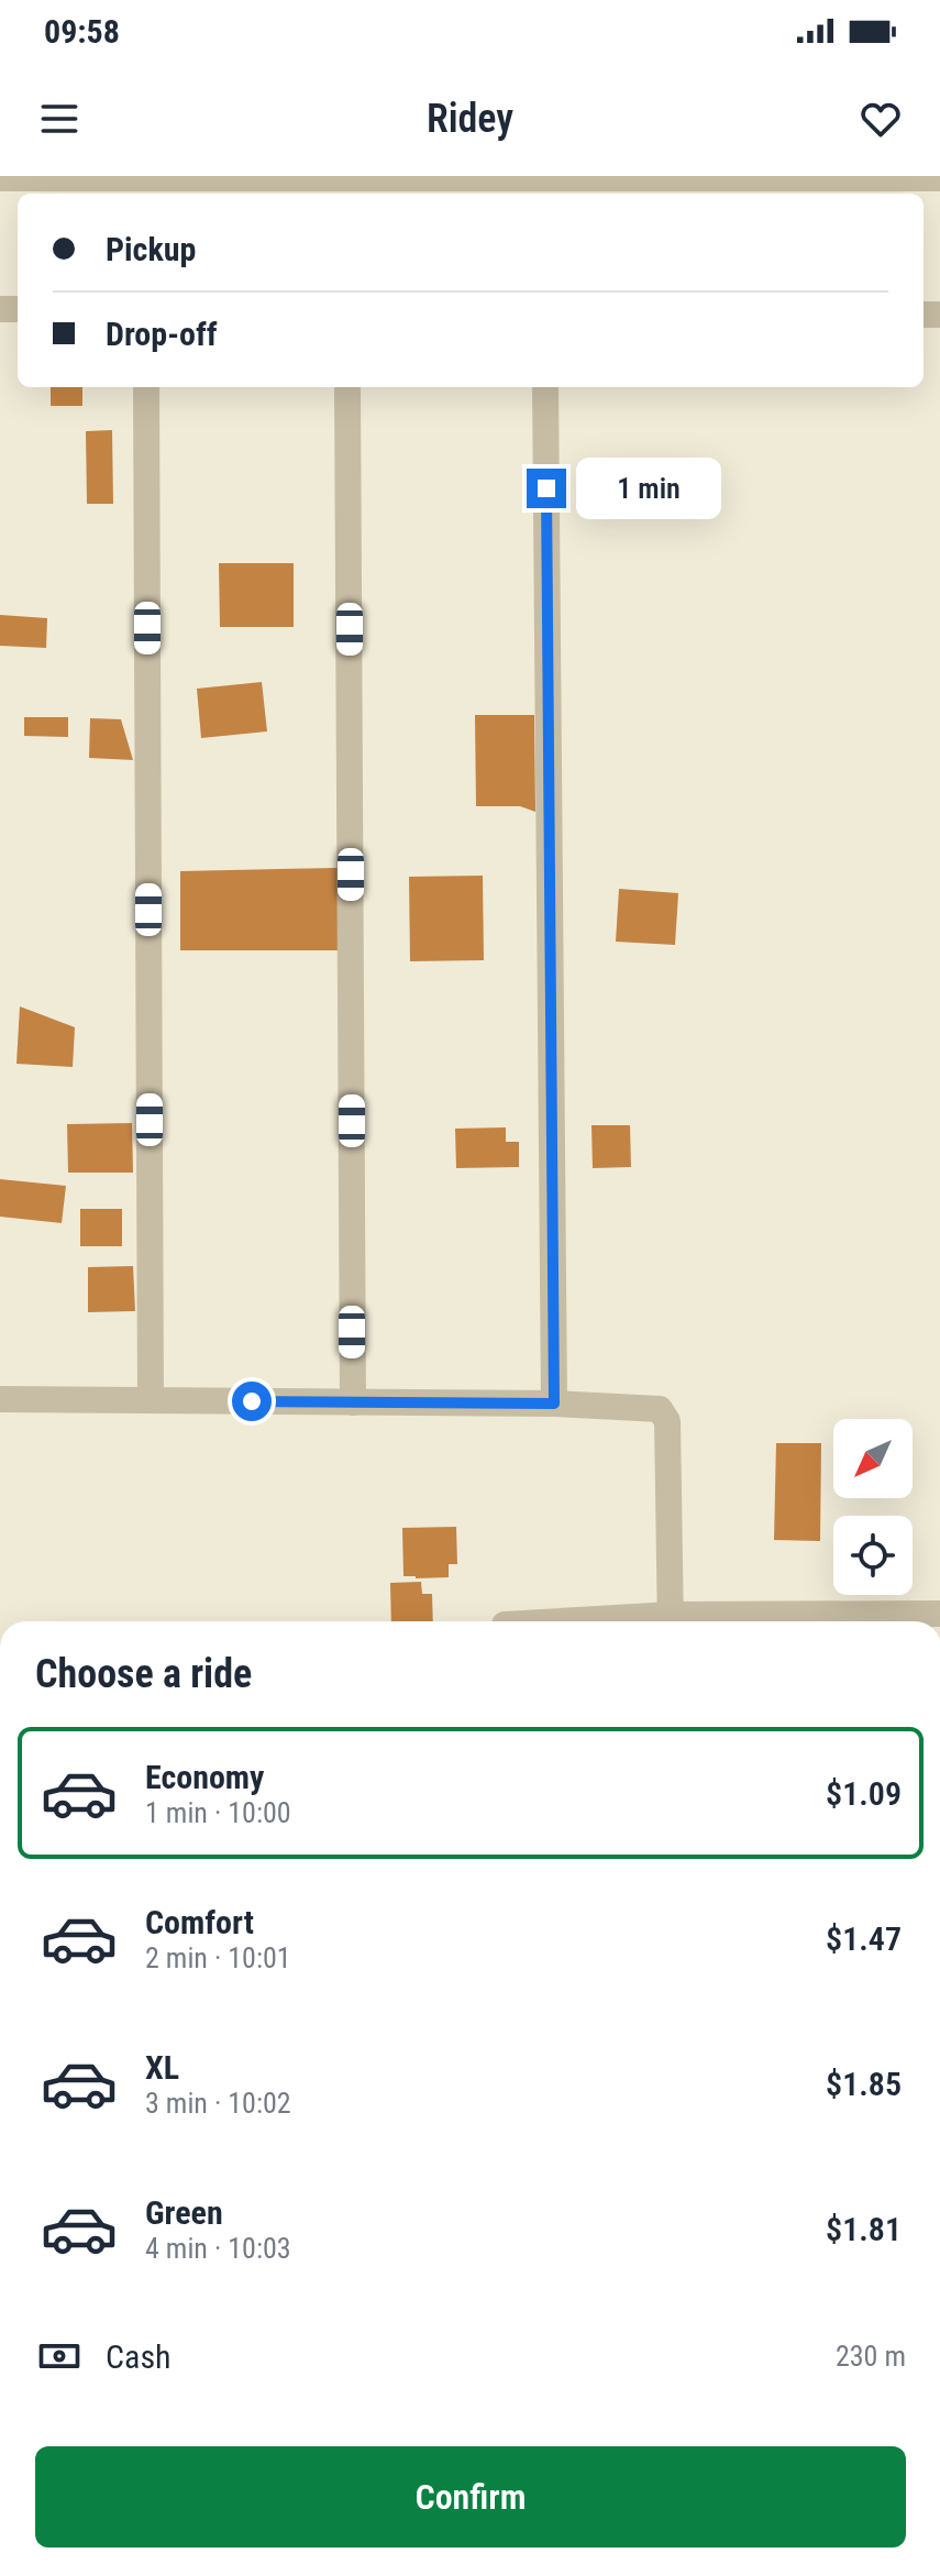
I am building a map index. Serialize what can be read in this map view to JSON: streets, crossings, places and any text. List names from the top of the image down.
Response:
{
  "north": "bottom left",
  "page": {
    "status": "09:58",
    "header": "Ridey",
    "banner": ["Pickup", "Drop-off"],
    "bubble": "1 min",
    "heading": "Choose a ride",
    "list": [
      {
        "name": "Economy",
        "note": "1 min · 10:00",
        "value": "$1.09"
      },
      {
        "name": "Comfort",
        "note": "2 min · 10:01",
        "value": "$1.47"
      },
      {
        "name": "XL",
        "note": "3 min · 10:02",
        "value": "$1.85"
      },
      {
        "name": "Green",
        "note": "4 min · 10:03",
        "value": "$1.81"
      }
    ],
    "pay": ["Cash", "230 m"],
    "buttons": "Confirm"
  }
}
